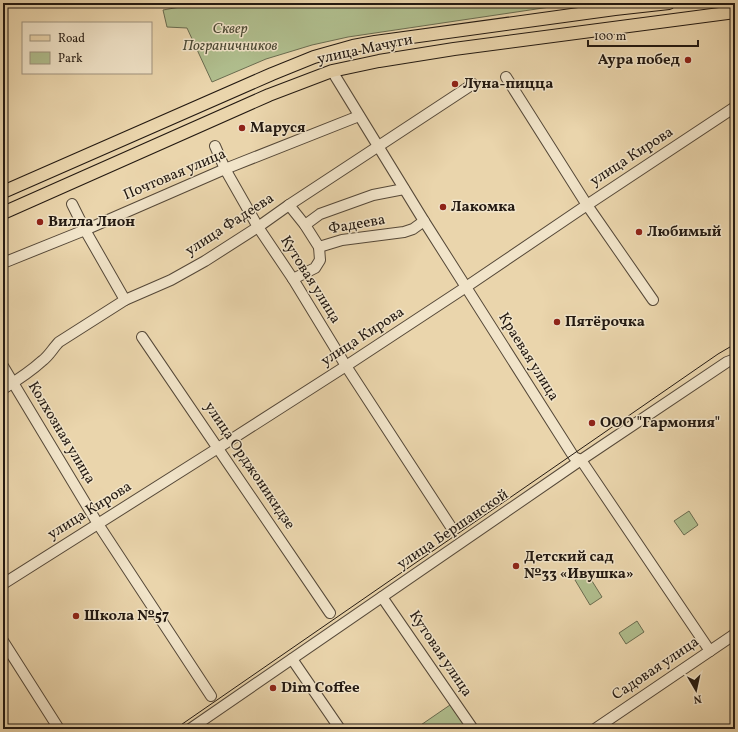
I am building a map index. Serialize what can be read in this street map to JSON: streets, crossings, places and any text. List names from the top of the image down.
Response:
{
  "streets": {
    "main road": ["улица Мачуги"],
    "street": [
      "улица Кирова",
      "Почтовая улица",
      "улица Фадеева",
      "Фадеева",
      "Кутовая улица",
      "Краевая улица",
      "Колхозная улица",
      "улица Орджоникидзе",
      "улица Бершанской",
      "Садовая улица"
    ]
  },
  "crossings": [
    ["улица Мачуги", "Краевая улица"],
    ["улица Кирова", "Кутовая улица"],
    ["улица Кирова", "Краевая улица"],
    ["улица Кирова", "Колхозная улица"],
    ["улица Кирова", "улица Орджоникидзе"],
    ["Почтовая улица", "Кутовая улица"],
    ["Почтовая улица", "Краевая улица"],
    ["улица Фадеева", "Фадеева"],
    ["улица Фадеева", "Кутовая улица"],
    ["улица Фадеева", "Краевая улица"],
    ["улица Фадеева", "Колхозная улица"],
    ["Фадеева", "Краевая улица"],
    ["Кутовая улица", "улица Бершанской"],
    ["Краевая улица", "улица Бершанской"],
    ["Краевая улица", "Садовая улица"]
  ],
  "parks": ["Сквер Пограничников"],
  "places": [
    "Аура побед",
    "Луна-пицца",
    "Маруся",
    "Лакомка",
    "Вилла Лион",
    "Любимый",
    "Пятёрочка",
    "ООО \"Гармония\"",
    "Детский сад №33 «Ивушка»",
    "Школа №57",
    "Dim Coffee"
  ],
  "legend": ["Road", "Park"],
  "scale_bar": "100 m",
  "north": "bottom"
}
